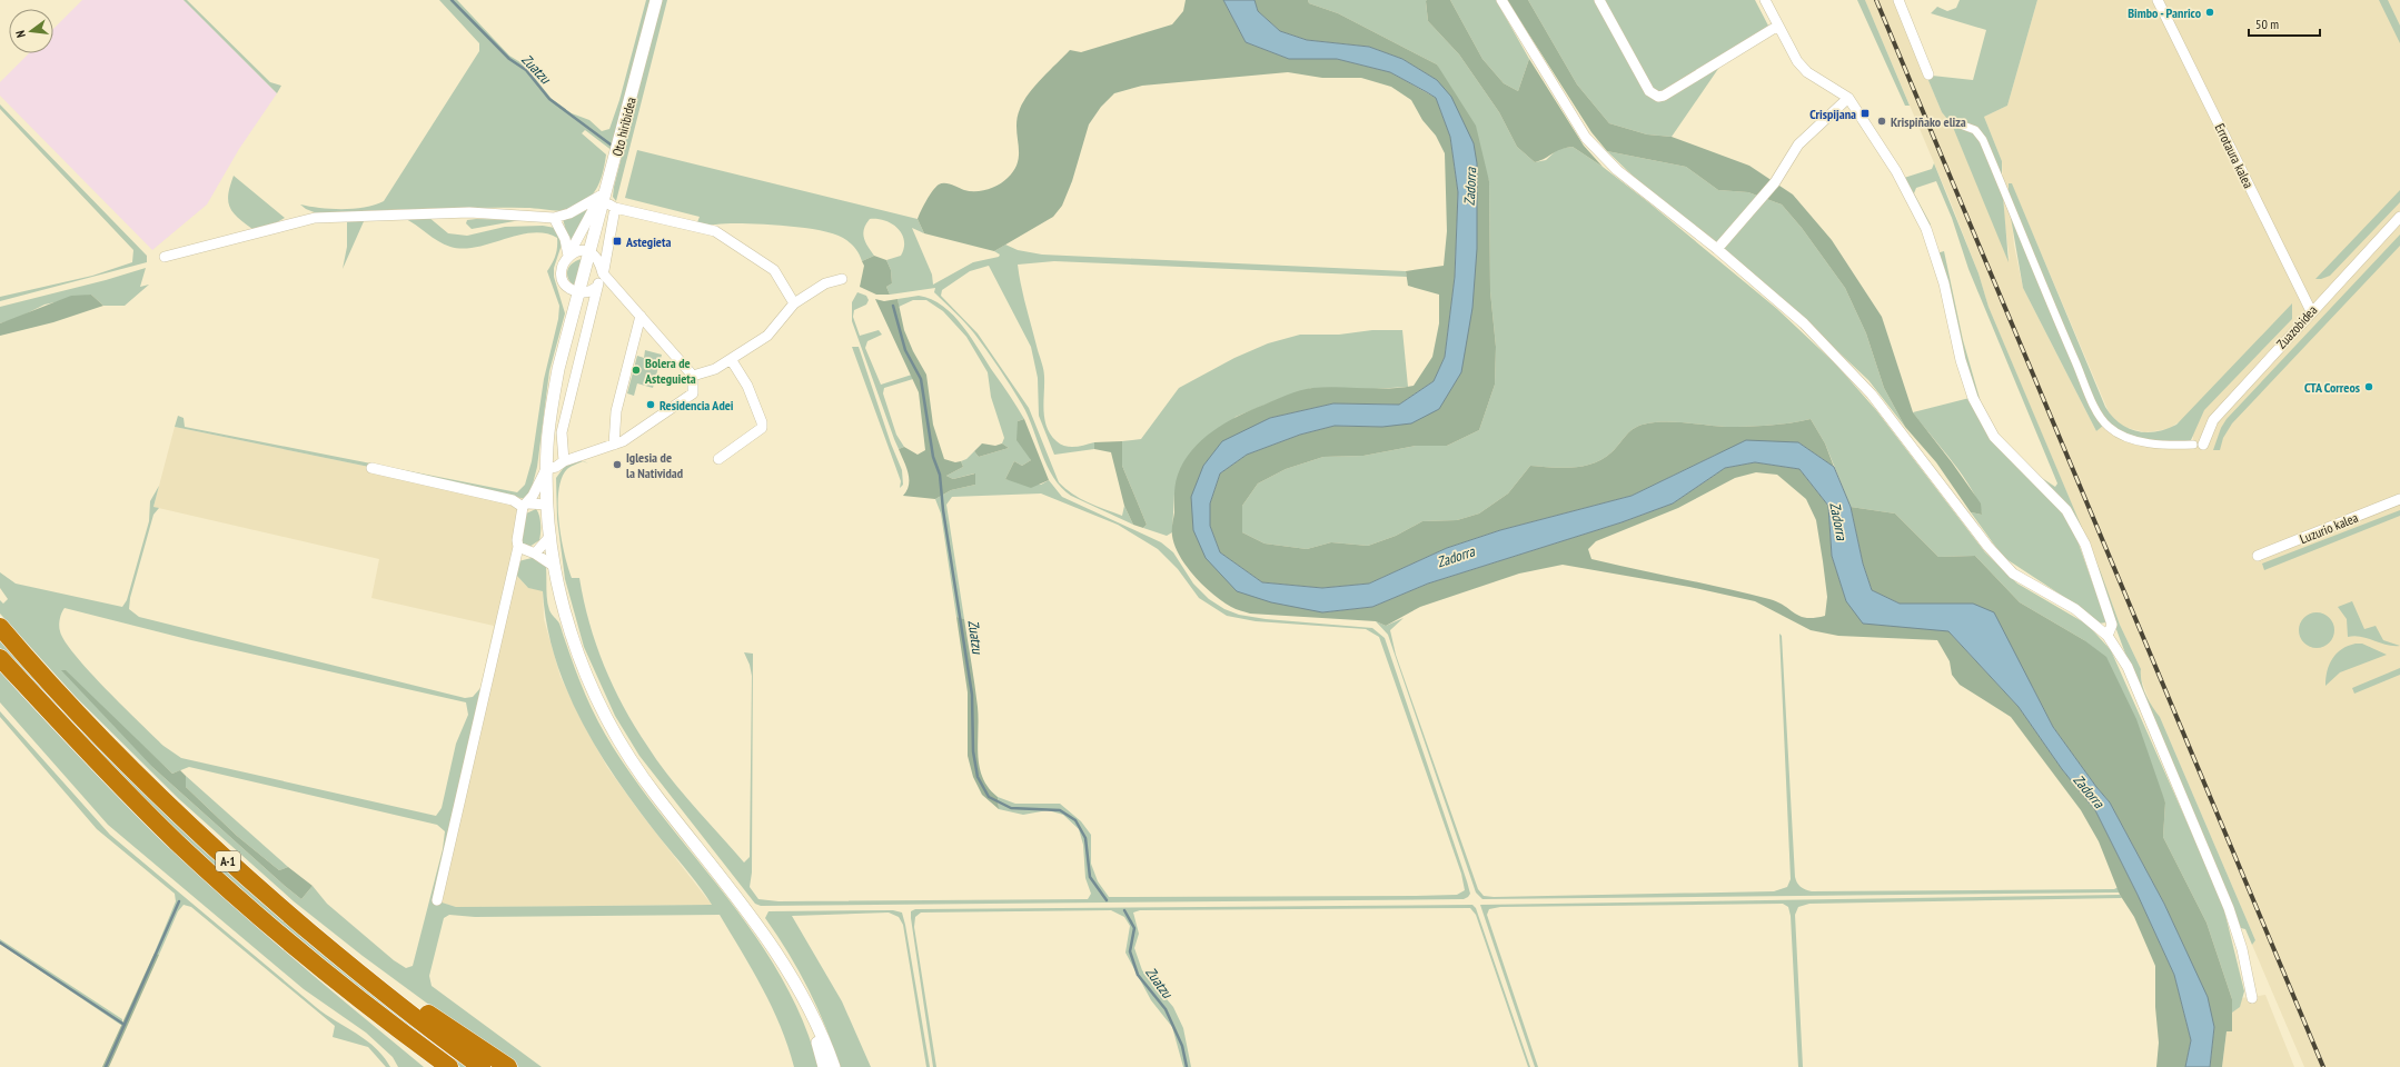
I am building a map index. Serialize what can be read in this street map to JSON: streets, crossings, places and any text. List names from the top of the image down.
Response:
{
  "streets": {
    "highway": ["A-1"],
    "street": [
      "Oto hiribidea",
      "Errotaura kalea",
      "Zuazobidea",
      "Luzurio kalea"
    ]
  },
  "crossings": [
    ["Errotaura kalea", "Zuazobidea"]
  ],
  "water": ["Zuatzu", "Zadorra"],
  "places": {
    "other": [
      "Bimbo - Panrico",
      "Krispiñako eliza",
      "Bolera de Asteguieta",
      "CTA Correos",
      "Residencia Adei",
      "Iglesia de la Natividad"
    ],
    "transit": ["Crispijana", "Astegieta"]
  },
  "scale_bar": "50 m",
  "north": "left"
}
